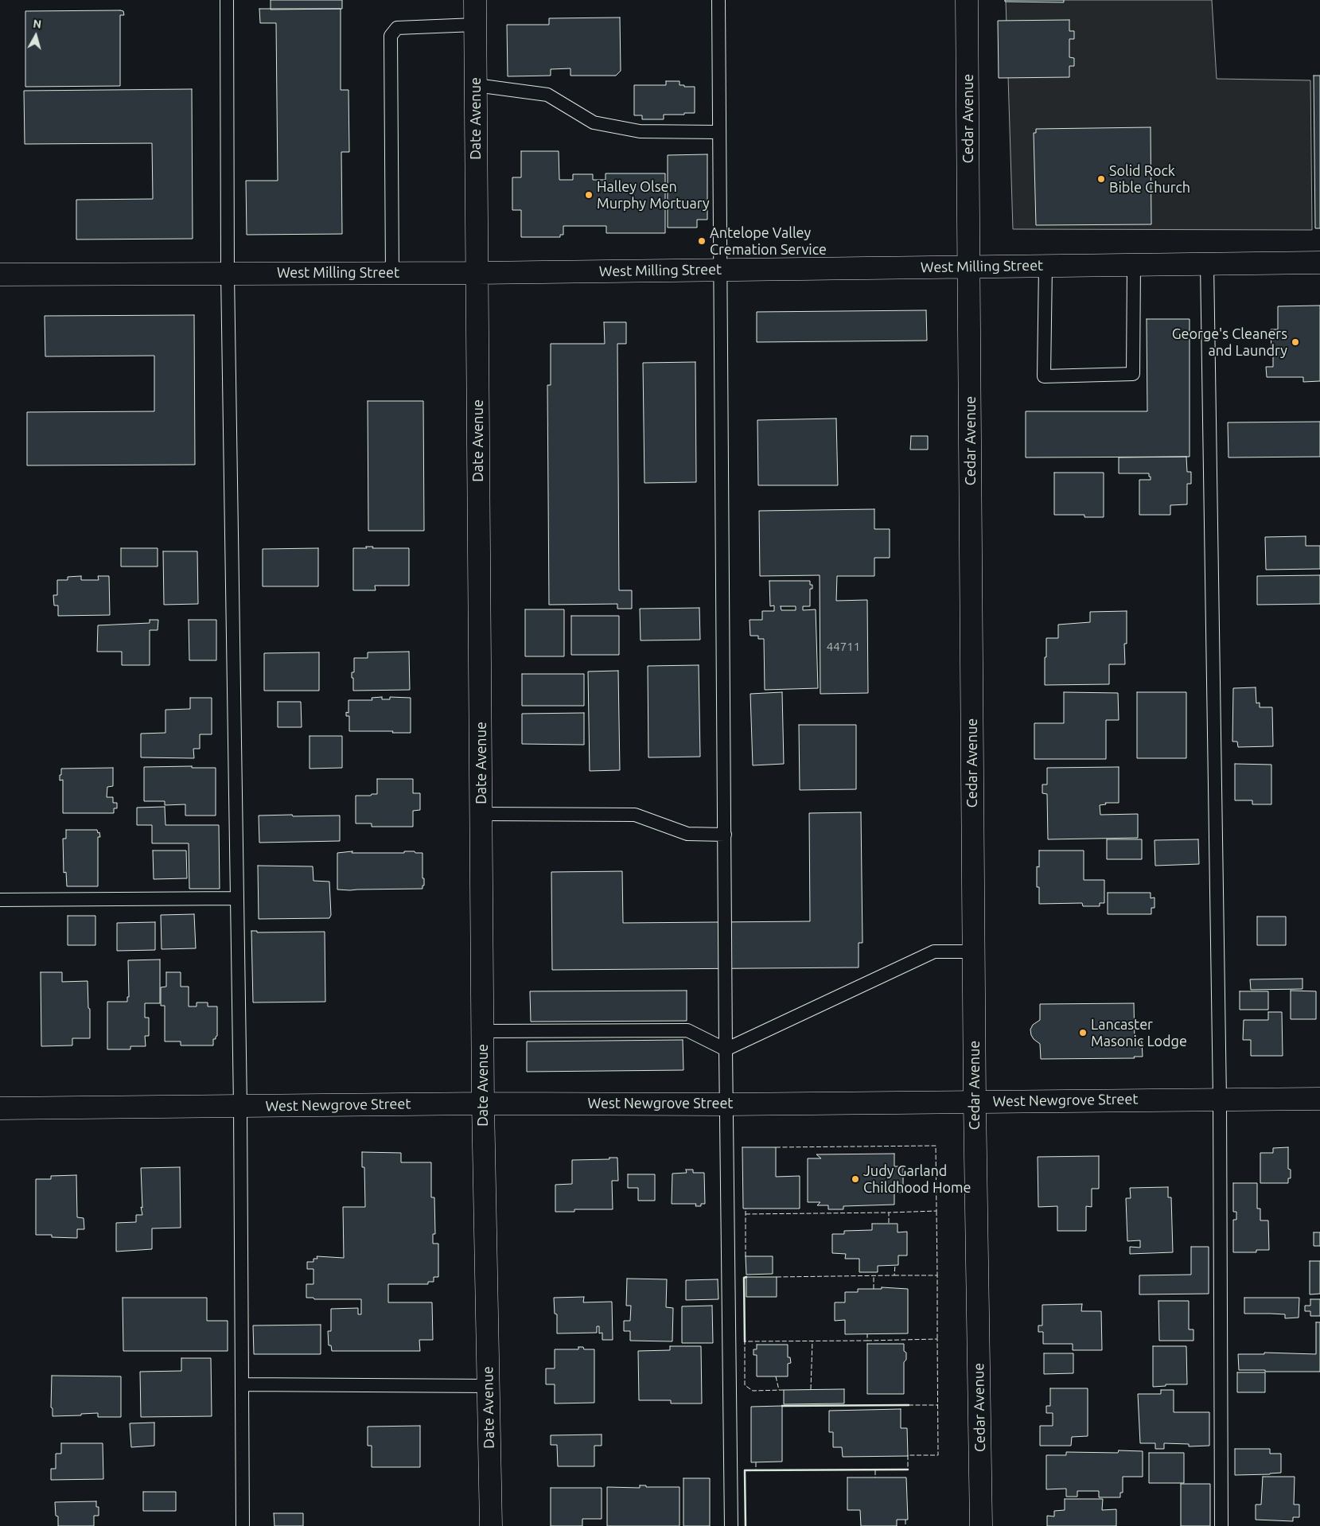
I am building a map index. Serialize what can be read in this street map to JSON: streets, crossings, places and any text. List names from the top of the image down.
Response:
{
  "streets": {
    "street": [
      "Date Avenue",
      "Cedar Avenue",
      "West Milling Street",
      "West Newgrove Street"
    ]
  },
  "crossings": [
    ["Date Avenue", "West Milling Street"],
    ["Date Avenue", "West Newgrove Street"],
    ["Cedar Avenue", "West Milling Street"],
    ["Cedar Avenue", "West Newgrove Street"]
  ],
  "places": [
    "Solid Rock Bible Church",
    "Halley Olsen Murphy Mortuary",
    "Antelope Valley Cremation Service",
    "George's Cleaners and Laundry",
    "Lancaster Masonic Lodge",
    "Judy Garland Childhood Home"
  ],
  "house_numbers": ["44711"],
  "north": "top"
}
